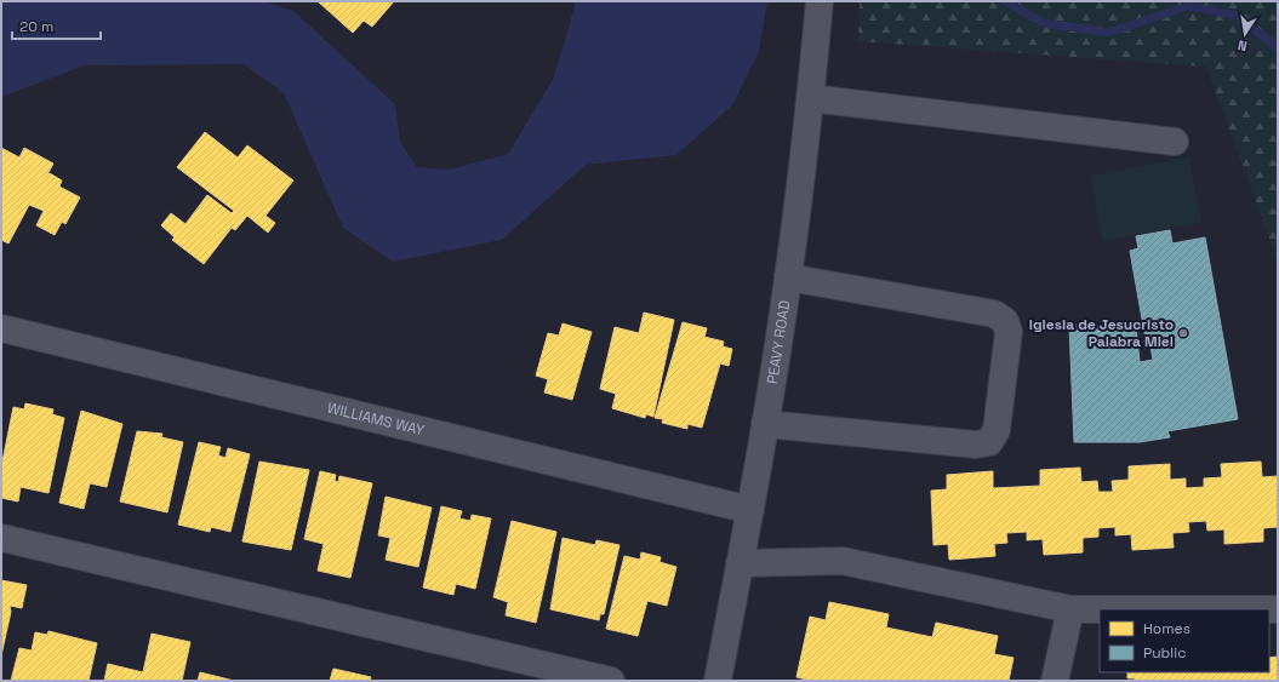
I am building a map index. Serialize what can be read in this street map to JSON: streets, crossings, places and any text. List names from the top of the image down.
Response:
{
  "streets": {
    "street": ["PEAVY ROAD", "WILLIAMS WAY"]
  },
  "crossings": [
    ["PEAVY ROAD", "WILLIAMS WAY"]
  ],
  "places": ["Iglesia de Jesucristo Palabra Miel"],
  "legend": ["Homes", "Public"],
  "scale_bar": "20 m",
  "north": "bottom"
}
